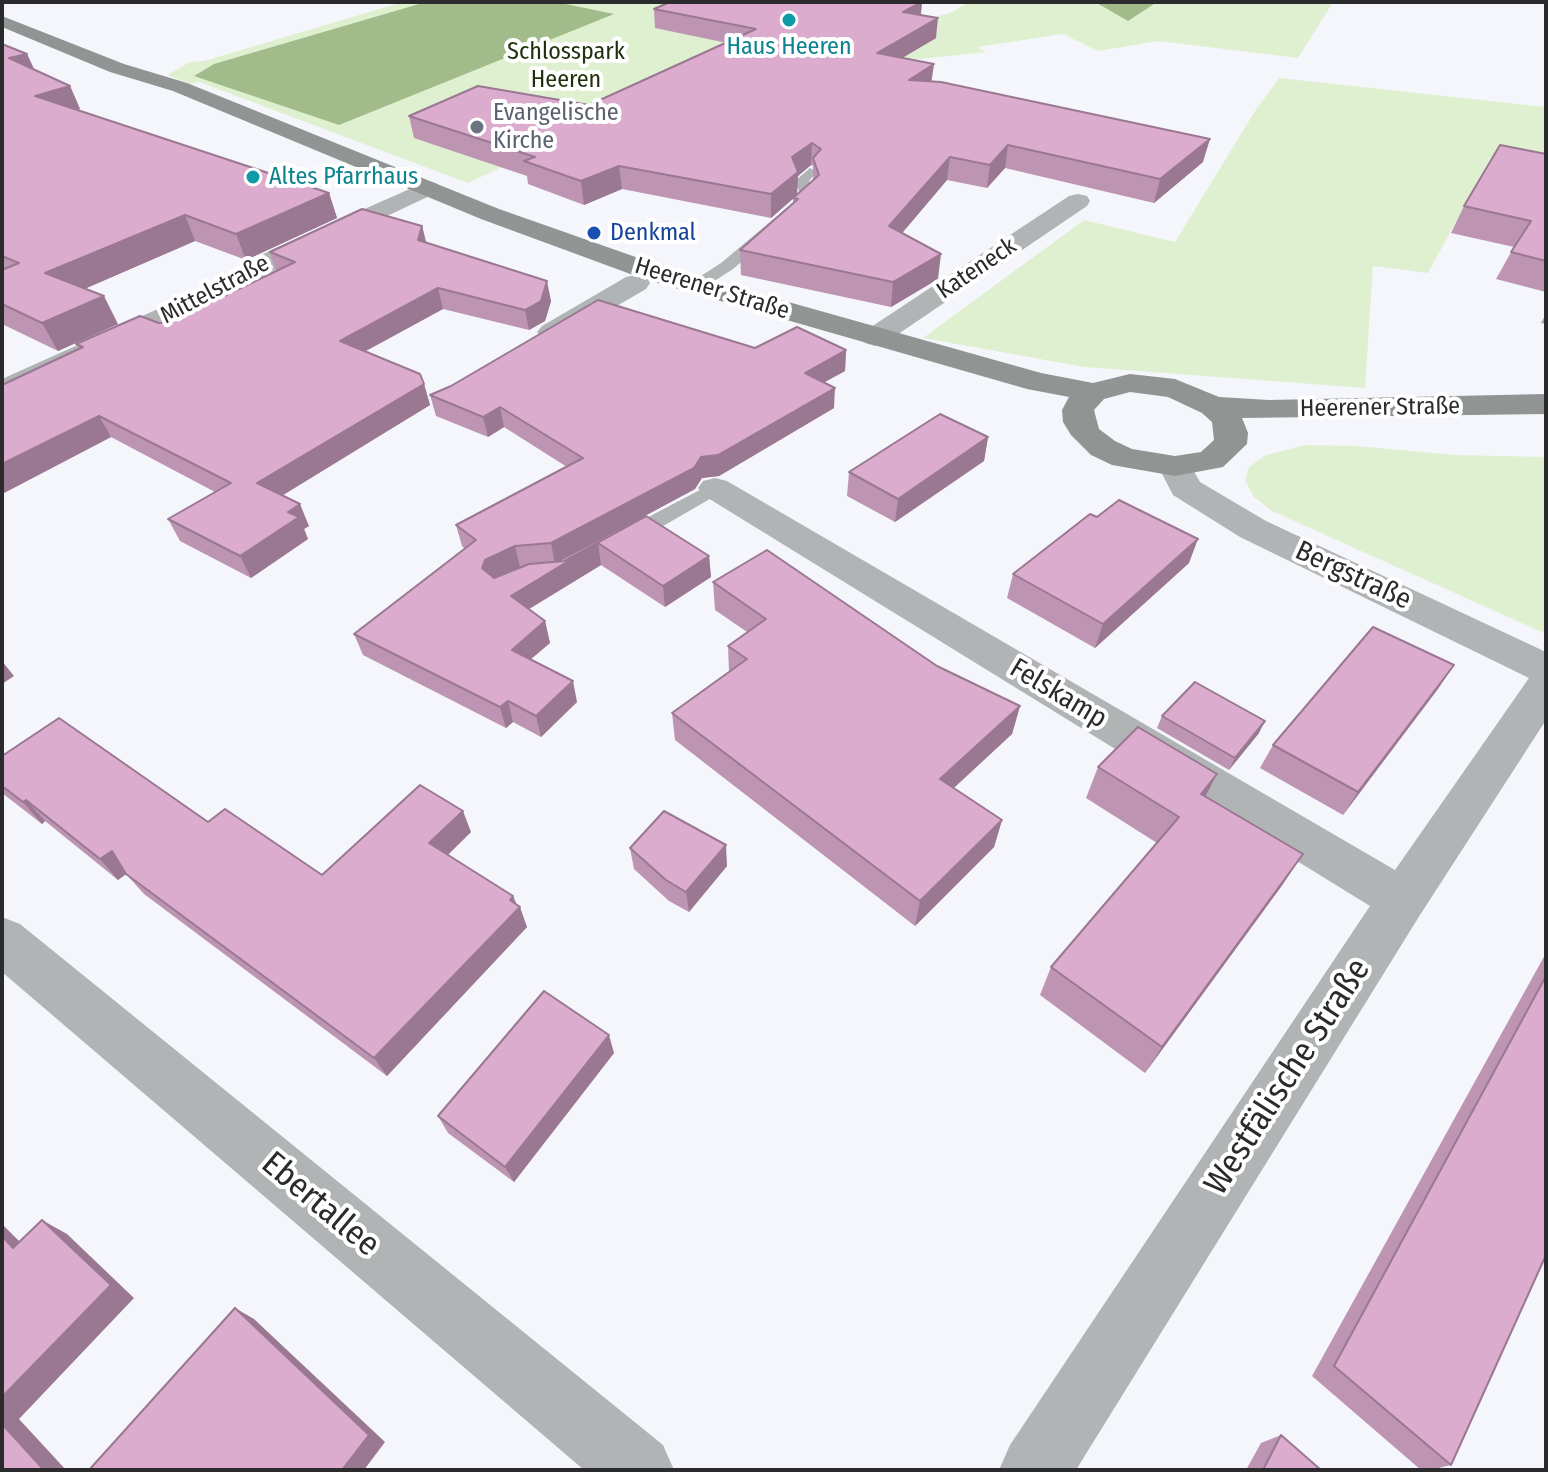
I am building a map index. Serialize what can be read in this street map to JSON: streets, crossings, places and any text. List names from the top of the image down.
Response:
{
  "streets": {
    "main road": ["Heerener Straße"],
    "street": [
      "Kateneck",
      "Mittelstraße",
      "Bergstraße",
      "Felskamp",
      "Westfälische Straße",
      "Ebertallee"
    ]
  },
  "crossings": [
    ["Kateneck", "Heerener Straße"],
    ["Heerener Straße", "Mittelstraße"],
    ["Heerener Straße", "Bergstraße"],
    ["Felskamp", "Westfälische Straße"]
  ],
  "parks": ["Schlosspark Heeren"],
  "places": [
    "Haus Heeren",
    "Evangelische Kirche",
    "Altes Pfarrhaus",
    "Denkmal"
  ]
}
